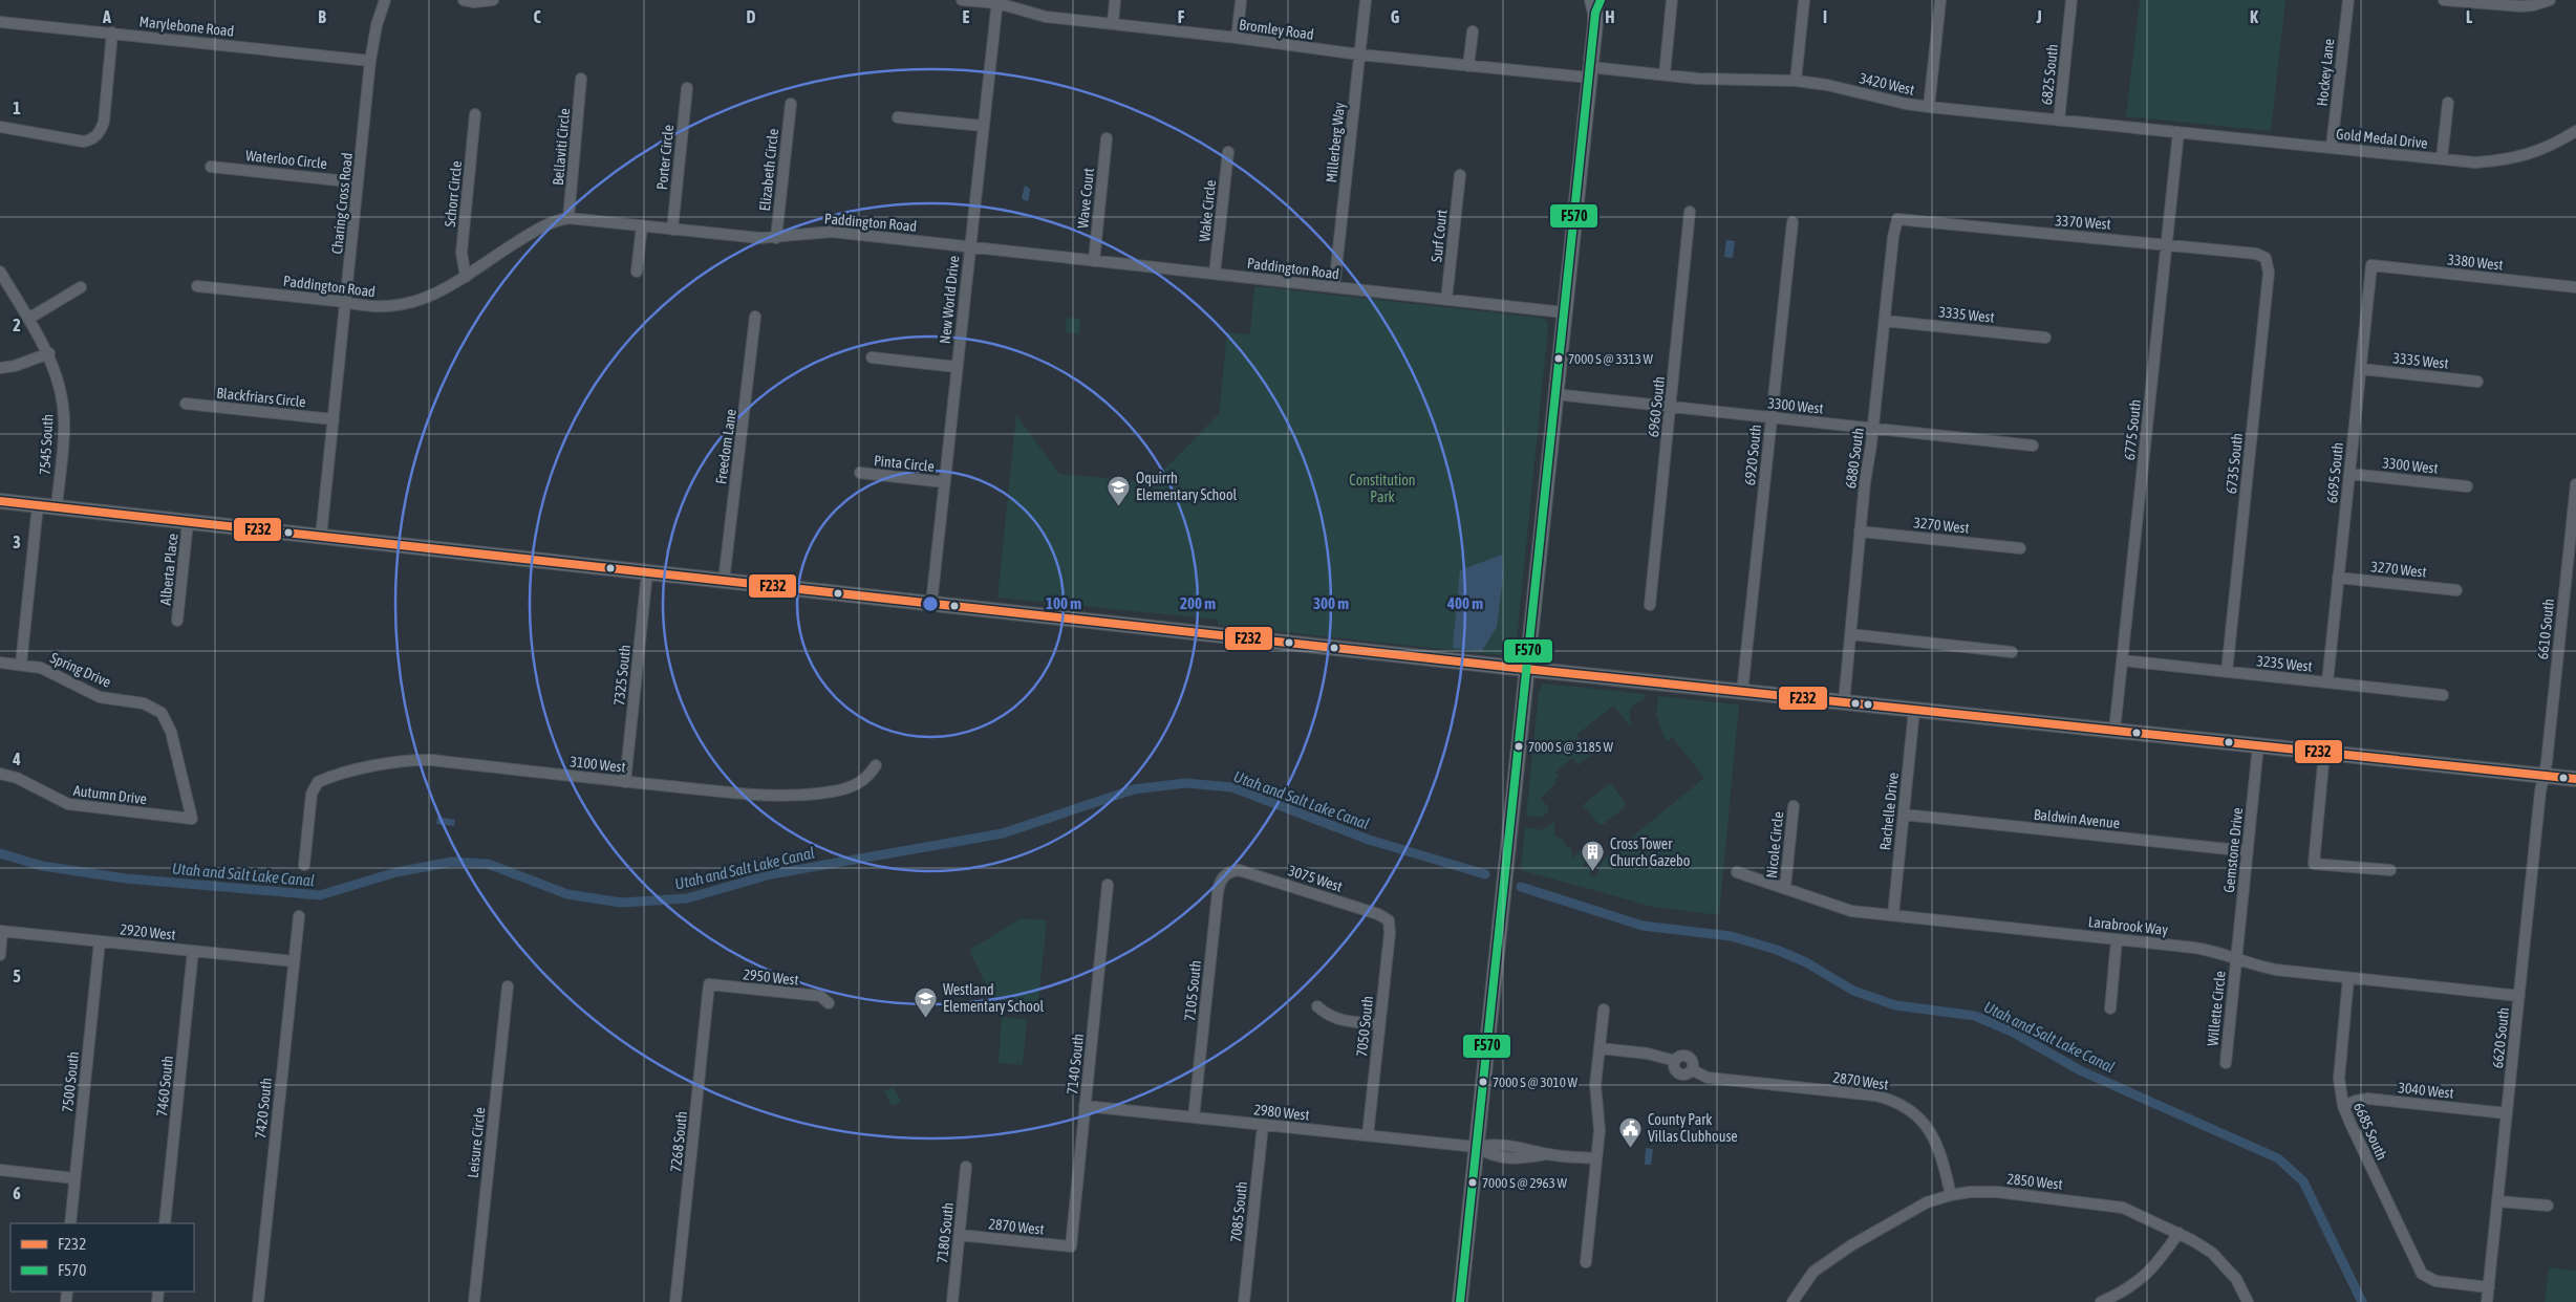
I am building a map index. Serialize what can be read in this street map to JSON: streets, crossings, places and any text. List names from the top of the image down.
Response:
{
  "streets": {
    "street": [
      "Marylebone Road",
      "Bromley Road",
      "Hockey Lane",
      "6825 South",
      "3420 West",
      "Gold Medal Drive",
      "Millerberg Way",
      "Bellaviti Circle",
      "Porter Circle",
      "Waterloo Circle",
      "Elizabeth Circle",
      "Schorr Circle",
      "Wave Court",
      "Charing Cross Road",
      "Wake Circle",
      "Paddington Road",
      "3370 West",
      "Surf Court",
      "3380 West",
      "New World Drive",
      "3335 West",
      "Blackfriars Circle",
      "3300 West",
      "6960 South",
      "6775 South",
      "7545 South",
      "Freedom Lane",
      "6920 South",
      "6880 South",
      "Pinta Circle",
      "6735 South",
      "6695 South",
      "3270 West",
      "Alberta Place",
      "6610 South",
      "3235 West",
      "Spring Drive",
      "7325 South",
      "3100 West",
      "Autumn Drive",
      "Rachelle Drive",
      "Baldwin Avenue",
      "Nicole Circle",
      "Gemstone Drive",
      "3075 West",
      "Larabrook Way",
      "2920 West",
      "2950 West",
      "7105 South",
      "Willette Circle",
      "7050 South",
      "6620 South",
      "7140 South",
      "2870 West",
      "7500 South",
      "7460 South",
      "3040 West",
      "7420 South",
      "2980 West",
      "6685 South",
      "7268 South",
      "Leisure Circle",
      "2850 West",
      "7085 South",
      "7180 South"
    ]
  },
  "crossings": [
    ["Marylebone Road", "Charing Cross Road"],
    ["Bromley Road", "3420 West"],
    ["Bromley Road", "Millerberg Way"],
    ["Bromley Road", "New World Drive"],
    ["Hockey Lane", "Gold Medal Drive"],
    ["6825 South", "3420 West"],
    ["3420 West", "Gold Medal Drive"],
    ["3420 West", "6775 South"],
    ["Gold Medal Drive", "6775 South"],
    ["Millerberg Way", "Paddington Road"],
    ["Bellaviti Circle", "Paddington Road"],
    ["Porter Circle", "Paddington Road"],
    ["Waterloo Circle", "Charing Cross Road"],
    ["Elizabeth Circle", "Paddington Road"],
    ["Schorr Circle", "Paddington Road"],
    ["Wave Court", "Paddington Road"],
    ["Charing Cross Road", "Paddington Road"],
    ["Charing Cross Road", "Blackfriars Circle"],
    ["Wake Circle", "Paddington Road"],
    ["Paddington Road", "Surf Court"],
    ["Paddington Road", "New World Drive"],
    ["3370 West", "6775 South"],
    ["3370 West", "6880 South"],
    ["3370 West", "6735 South"],
    ["3380 West", "6695 South"],
    ["New World Drive", "Pinta Circle"],
    ["3335 West", "6880 South"],
    ["3335 West", "6695 South"],
    ["3300 West", "6960 South"],
    ["3300 West", "6920 South"],
    ["3300 West", "6880 South"],
    ["3300 West", "6695 South"],
    ["6775 South", "3235 West"],
    ["6880 South", "3270 West"],
    ["6735 South", "3235 West"],
    ["6695 South", "3270 West"],
    ["6695 South", "3235 West"],
    ["6610 South", "6620 South"],
    ["Spring Drive", "Autumn Drive"],
    ["7325 South", "3100 West"],
    ["Rachelle Drive", "Baldwin Avenue"],
    ["Rachelle Drive", "Larabrook Way"],
    ["Baldwin Avenue", "Gemstone Drive"],
    ["Nicole Circle", "Larabrook Way"],
    ["Gemstone Drive", "Larabrook Way"],
    ["Gemstone Drive", "Willette Circle"],
    ["3075 West", "7105 South"],
    ["3075 West", "7050 South"],
    ["Larabrook Way", "Willette Circle"],
    ["Larabrook Way", "6620 South"],
    ["Larabrook Way", "6685 South"],
    ["2920 West", "7500 South"],
    ["2920 West", "7460 South"],
    ["2920 West", "7420 South"],
    ["2950 West", "7268 South"],
    ["7105 South", "2980 West"],
    ["7050 South", "2980 West"],
    ["6620 South", "3040 West"],
    ["6620 South", "6685 South"],
    ["7140 South", "2870 West"],
    ["7140 South", "2980 West"],
    ["2870 West", "2850 West"],
    ["2870 West", "7180 South"],
    ["3040 West", "6685 South"],
    ["2980 West", "7085 South"]
  ],
  "water": ["Utah and Salt Lake Canal"],
  "parks": ["Constitution Park"],
  "places": {
    "other": [
      "7000 S @ 3313 W",
      "7000 S @ 3185 W",
      "7000 S @ 3010 W",
      "7000 S @ 2963 W"
    ],
    "school or university": ["Oquirrh Elementary School", "Westland Elementary School"],
    "building": ["Cross Tower Church Gazebo"],
    "public building": ["County Park Villas Clubhouse"]
  },
  "lines": ["transit line F570", "transit line F232"],
  "legend": ["F232", "F570"],
  "grid": {
    "columns": [
      "A",
      "B",
      "C",
      "D",
      "E",
      "F",
      "G",
      "H",
      "I",
      "J",
      "K",
      "L"
    ],
    "rows": [
      "1",
      "2",
      "3",
      "4",
      "5",
      "6"
    ]
  },
  "rings": [
    "100 m",
    "200 m",
    "300 m",
    "400 m"
  ]
}
